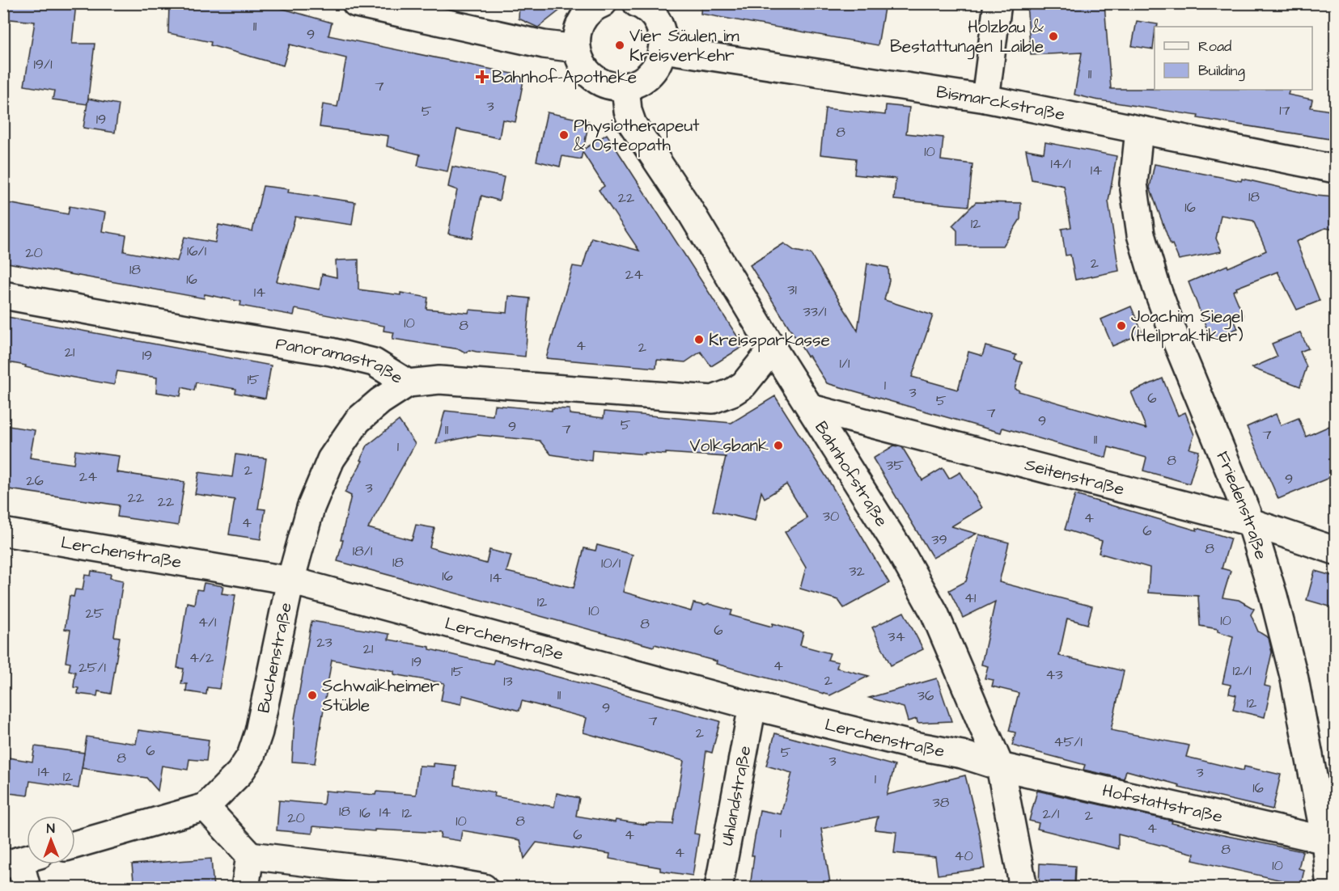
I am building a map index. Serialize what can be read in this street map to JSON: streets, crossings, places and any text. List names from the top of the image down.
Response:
{
  "streets": {
    "street": [
      "Bismarckstraße",
      "Panoramastraße",
      "Bahnhofstraße",
      "Seitenstraße",
      "Friedenstraße",
      "Lerchenstraße",
      "Buchenstraße",
      "Uhlandstraße",
      "Hofstattstraße"
    ]
  },
  "crossings": [
    ["Bismarckstraße", "Friedenstraße"],
    ["Panoramastraße", "Bahnhofstraße"],
    ["Panoramastraße", "Buchenstraße"],
    ["Bahnhofstraße", "Seitenstraße"],
    ["Bahnhofstraße", "Lerchenstraße"],
    ["Bahnhofstraße", "Hofstattstraße"],
    ["Seitenstraße", "Friedenstraße"],
    ["Friedenstraße", "Hofstattstraße"],
    ["Lerchenstraße", "Buchenstraße"],
    ["Lerchenstraße", "Uhlandstraße"],
    ["Lerchenstraße", "Hofstattstraße"]
  ],
  "places": {
    "other": [
      "Holzbau & Bestattungen Laible",
      "Vier Säulen im Kreisverkehr",
      "Physiotherapeut & Osteopath",
      "Joachim Siegel (Heilpraktiker)",
      "Kreissparkasse",
      "Volksbank",
      "Schwaikheimer Stüble"
    ],
    "health": ["Bahnhof-Apotheke"]
  },
  "house_numbers": [
    "11",
    "9",
    "19/1",
    "11",
    "7",
    "3",
    "17",
    "5",
    "19",
    "8",
    "10",
    "14/1",
    "14",
    "18",
    "22",
    "16",
    "12",
    "16/1",
    "20",
    "2",
    "18",
    "24",
    "16",
    "31",
    "14",
    "33/1",
    "10",
    "8",
    "4",
    "2",
    "21",
    "19",
    "1/1",
    "15",
    "1",
    "3",
    "6",
    "5",
    "7",
    "9",
    "5",
    "9",
    "7",
    "11",
    "7",
    "11",
    "1",
    "8",
    "35",
    "2",
    "24",
    "9",
    "26",
    "3",
    "22",
    "22",
    "30",
    "4",
    "4",
    "6",
    "39",
    "8",
    "18/1",
    "18",
    "10/1",
    "32",
    "16",
    "14",
    "41",
    "12",
    "10",
    "25",
    "10",
    "4/1",
    "8",
    "6",
    "34",
    "23",
    "21",
    "4/2",
    "19",
    "4",
    "25/1",
    "12/1",
    "15",
    "43",
    "2",
    "13",
    "11",
    "36",
    "12",
    "9",
    "7",
    "2",
    "45/1",
    "6",
    "5",
    "8",
    "3",
    "14",
    "3",
    "12",
    "1",
    "16",
    "38",
    "18",
    "14",
    "16",
    "12",
    "2/1",
    "2",
    "20",
    "10",
    "8",
    "4",
    "1",
    "6",
    "4",
    "8",
    "4",
    "40",
    "10"
  ],
  "legend": ["Road", "Building"],
  "north": "top"
}
